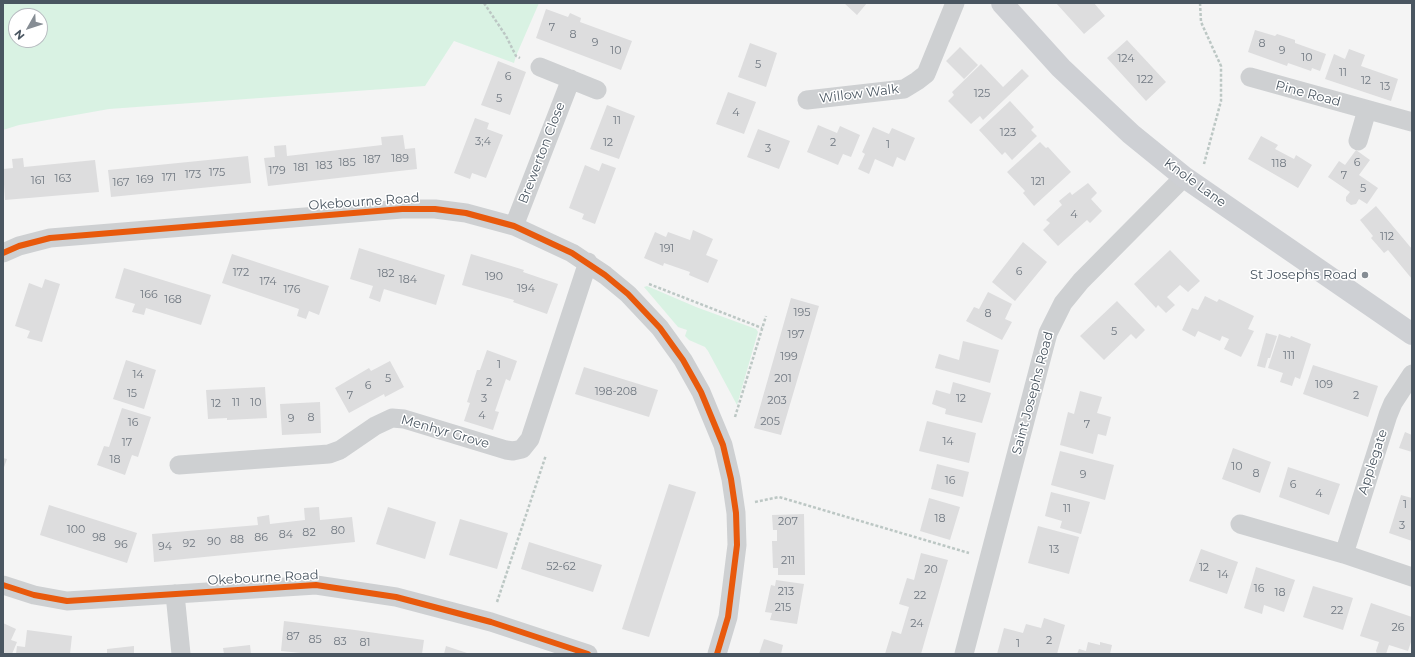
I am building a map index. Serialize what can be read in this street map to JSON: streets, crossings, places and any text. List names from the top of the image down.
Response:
{
  "streets": {
    "street": [
      "Willow Walk",
      "Pine Road",
      "Brewerton Close",
      "Knole Lane",
      "Okebourne Road",
      "Saint Josephs Road",
      "Menhyr Grove",
      "Applegate"
    ]
  },
  "crossings": [
    ["Brewerton Close", "Okebourne Road"],
    ["Knole Lane", "Saint Josephs Road"],
    ["Okebourne Road", "Menhyr Grove"]
  ],
  "places": ["St Josephs Road"],
  "house_numbers": [
    "7",
    "8",
    "9",
    "8",
    "10",
    "9",
    "10",
    "124",
    "5",
    "11",
    "6",
    "122",
    "12",
    "13",
    "125",
    "5",
    "4",
    "11",
    "123",
    "3;4",
    "12",
    "2",
    "1",
    "3",
    "189",
    "187",
    "185",
    "6",
    "118",
    "183",
    "181",
    "179",
    "175",
    "173",
    "7",
    "171",
    "163",
    "169",
    "161",
    "121",
    "167",
    "5",
    "4",
    "112",
    "191",
    "6",
    "172",
    "182",
    "190",
    "184",
    "174",
    "194",
    "176",
    "166",
    "168",
    "195",
    "8",
    "5",
    "197",
    "111",
    "199",
    "1",
    "14",
    "5",
    "201",
    "2",
    "109",
    "6",
    "198-208",
    "15",
    "7",
    "2",
    "3",
    "12",
    "203",
    "11",
    "10",
    "12",
    "4",
    "8",
    "9",
    "205",
    "16",
    "7",
    "14",
    "17",
    "18",
    "10",
    "8",
    "9",
    "16",
    "6",
    "4",
    "1",
    "11",
    "18",
    "207",
    "3",
    "100",
    "80",
    "82",
    "84",
    "98",
    "86",
    "88",
    "90",
    "92",
    "96",
    "94",
    "13",
    "211",
    "52-62",
    "12",
    "20",
    "14",
    "16",
    "213",
    "18",
    "22",
    "215",
    "22",
    "24",
    "26",
    "87",
    "85",
    "2",
    "83",
    "81",
    "1"
  ],
  "north": "bottom left"
}
